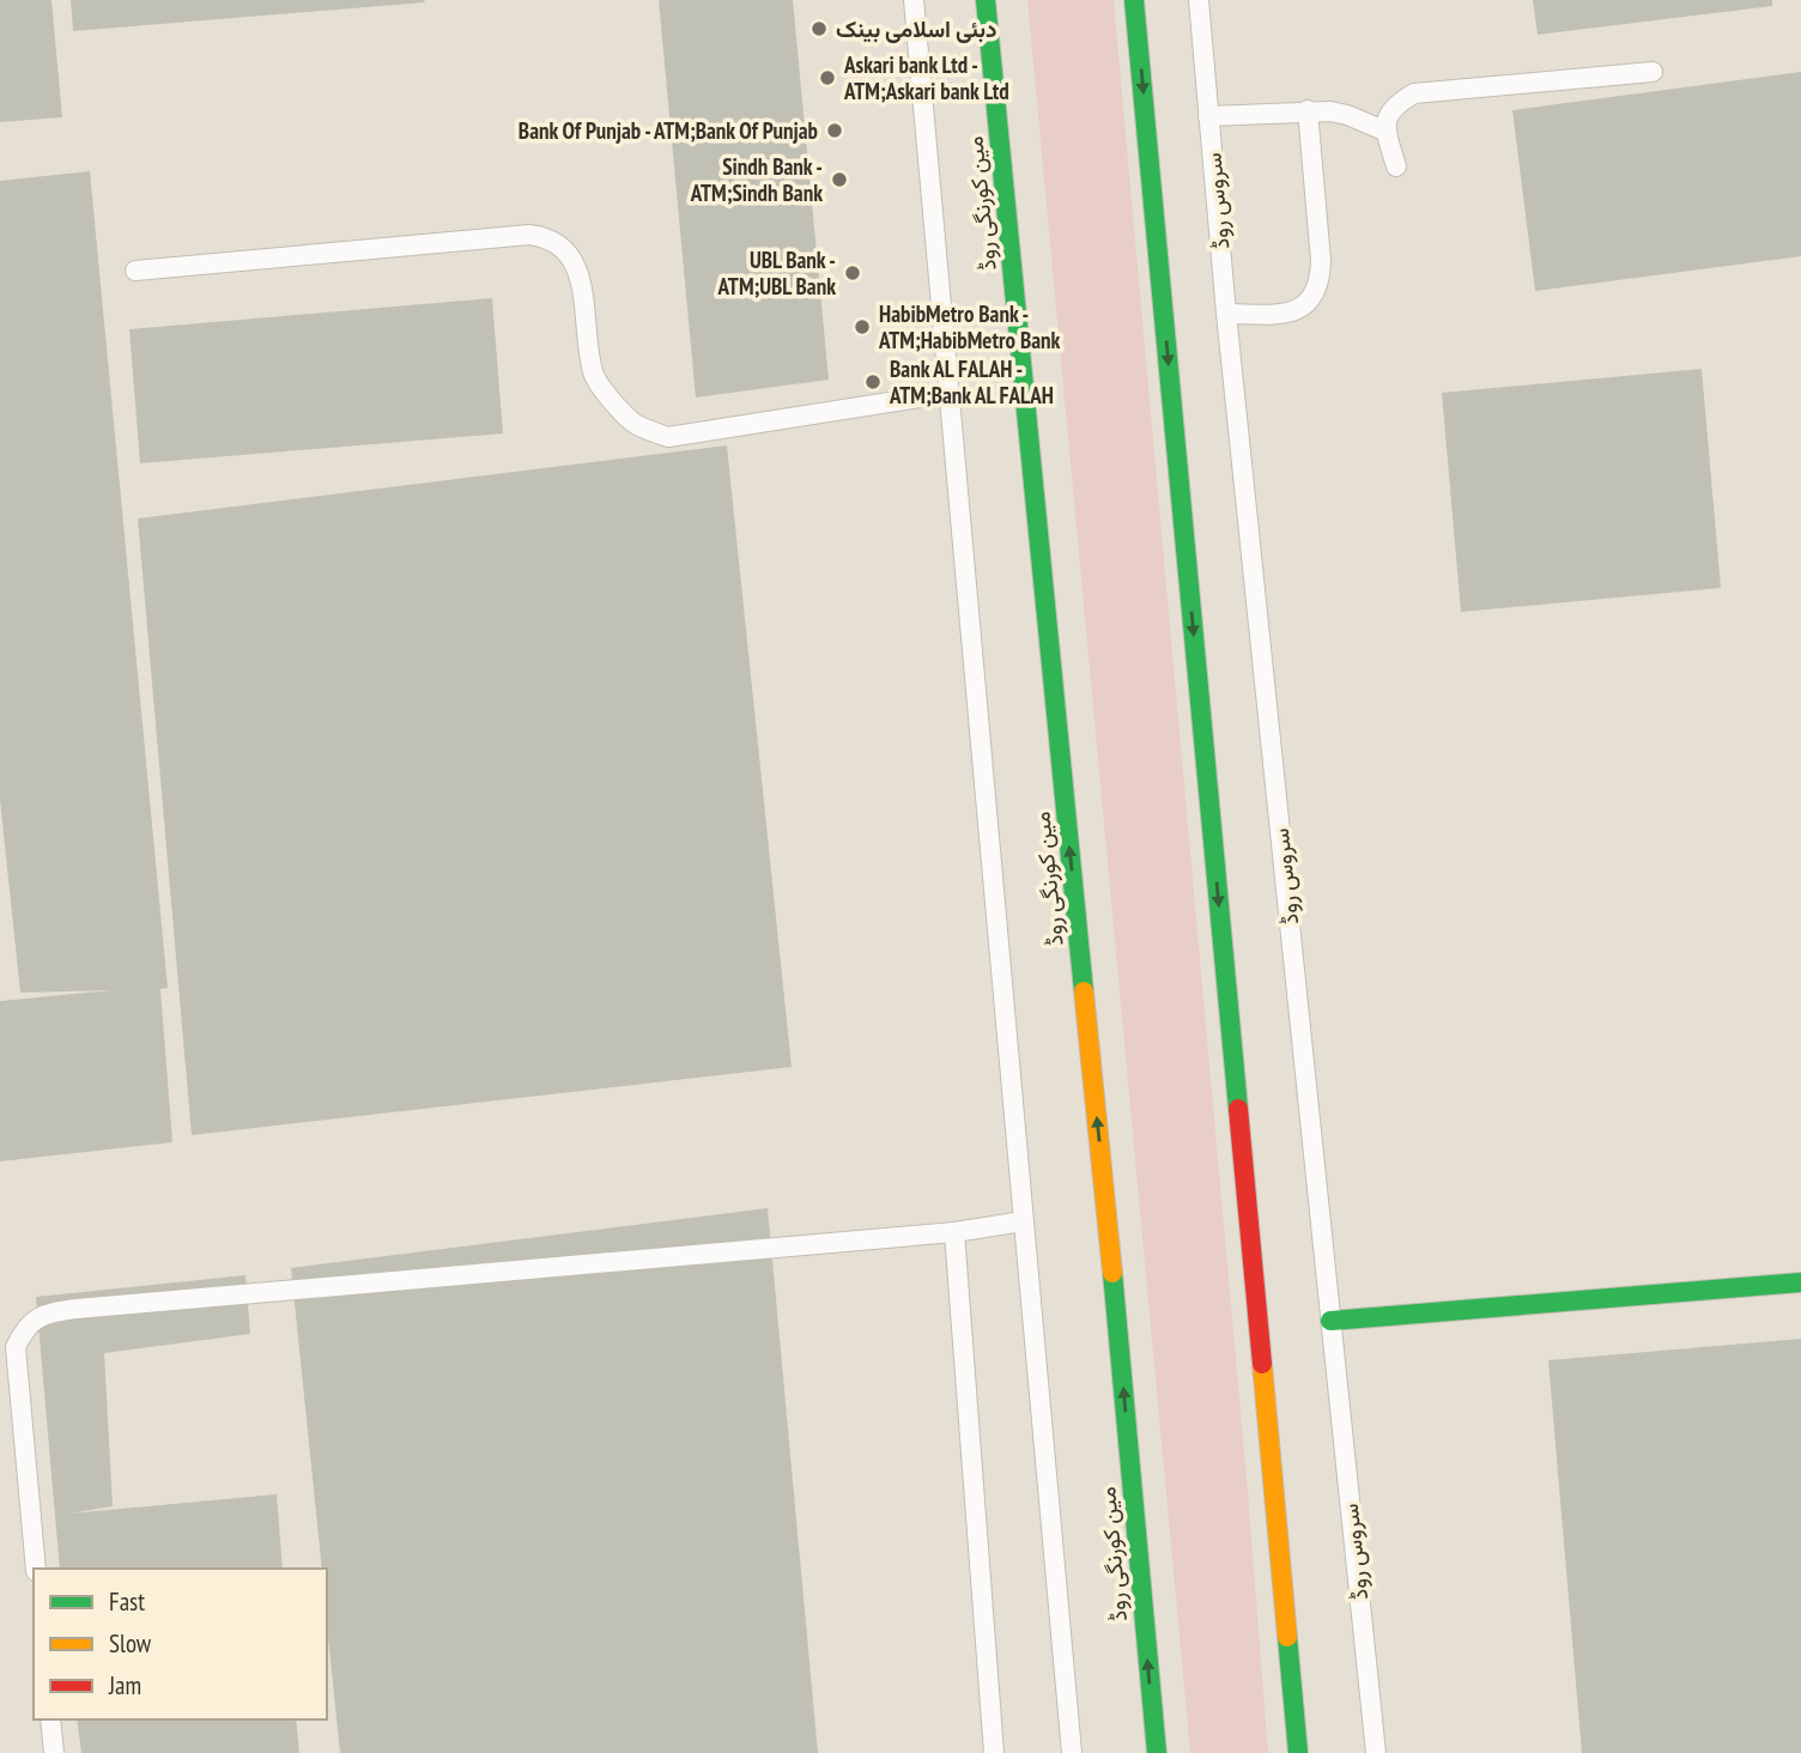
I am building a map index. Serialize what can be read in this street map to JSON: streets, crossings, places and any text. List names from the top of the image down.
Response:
{
  "streets": {
    "main road": ["مین کورنگی روڈ"],
    "lane": ["سروس روڈ"]
  },
  "places": [
    "دبئی اسلامی بینک",
    "Askari bank Ltd - ATM;Askari bank Ltd",
    "Bank Of Punjab - ATM;Bank Of Punjab",
    "Sindh Bank - ATM;Sindh Bank",
    "UBL Bank - ATM;UBL Bank",
    "HabibMetro Bank - ATM;HabibMetro Bank",
    "Bank AL FALAH - ATM;Bank AL FALAH"
  ],
  "legend": ["Fast", "Slow", "Jam"]
}
